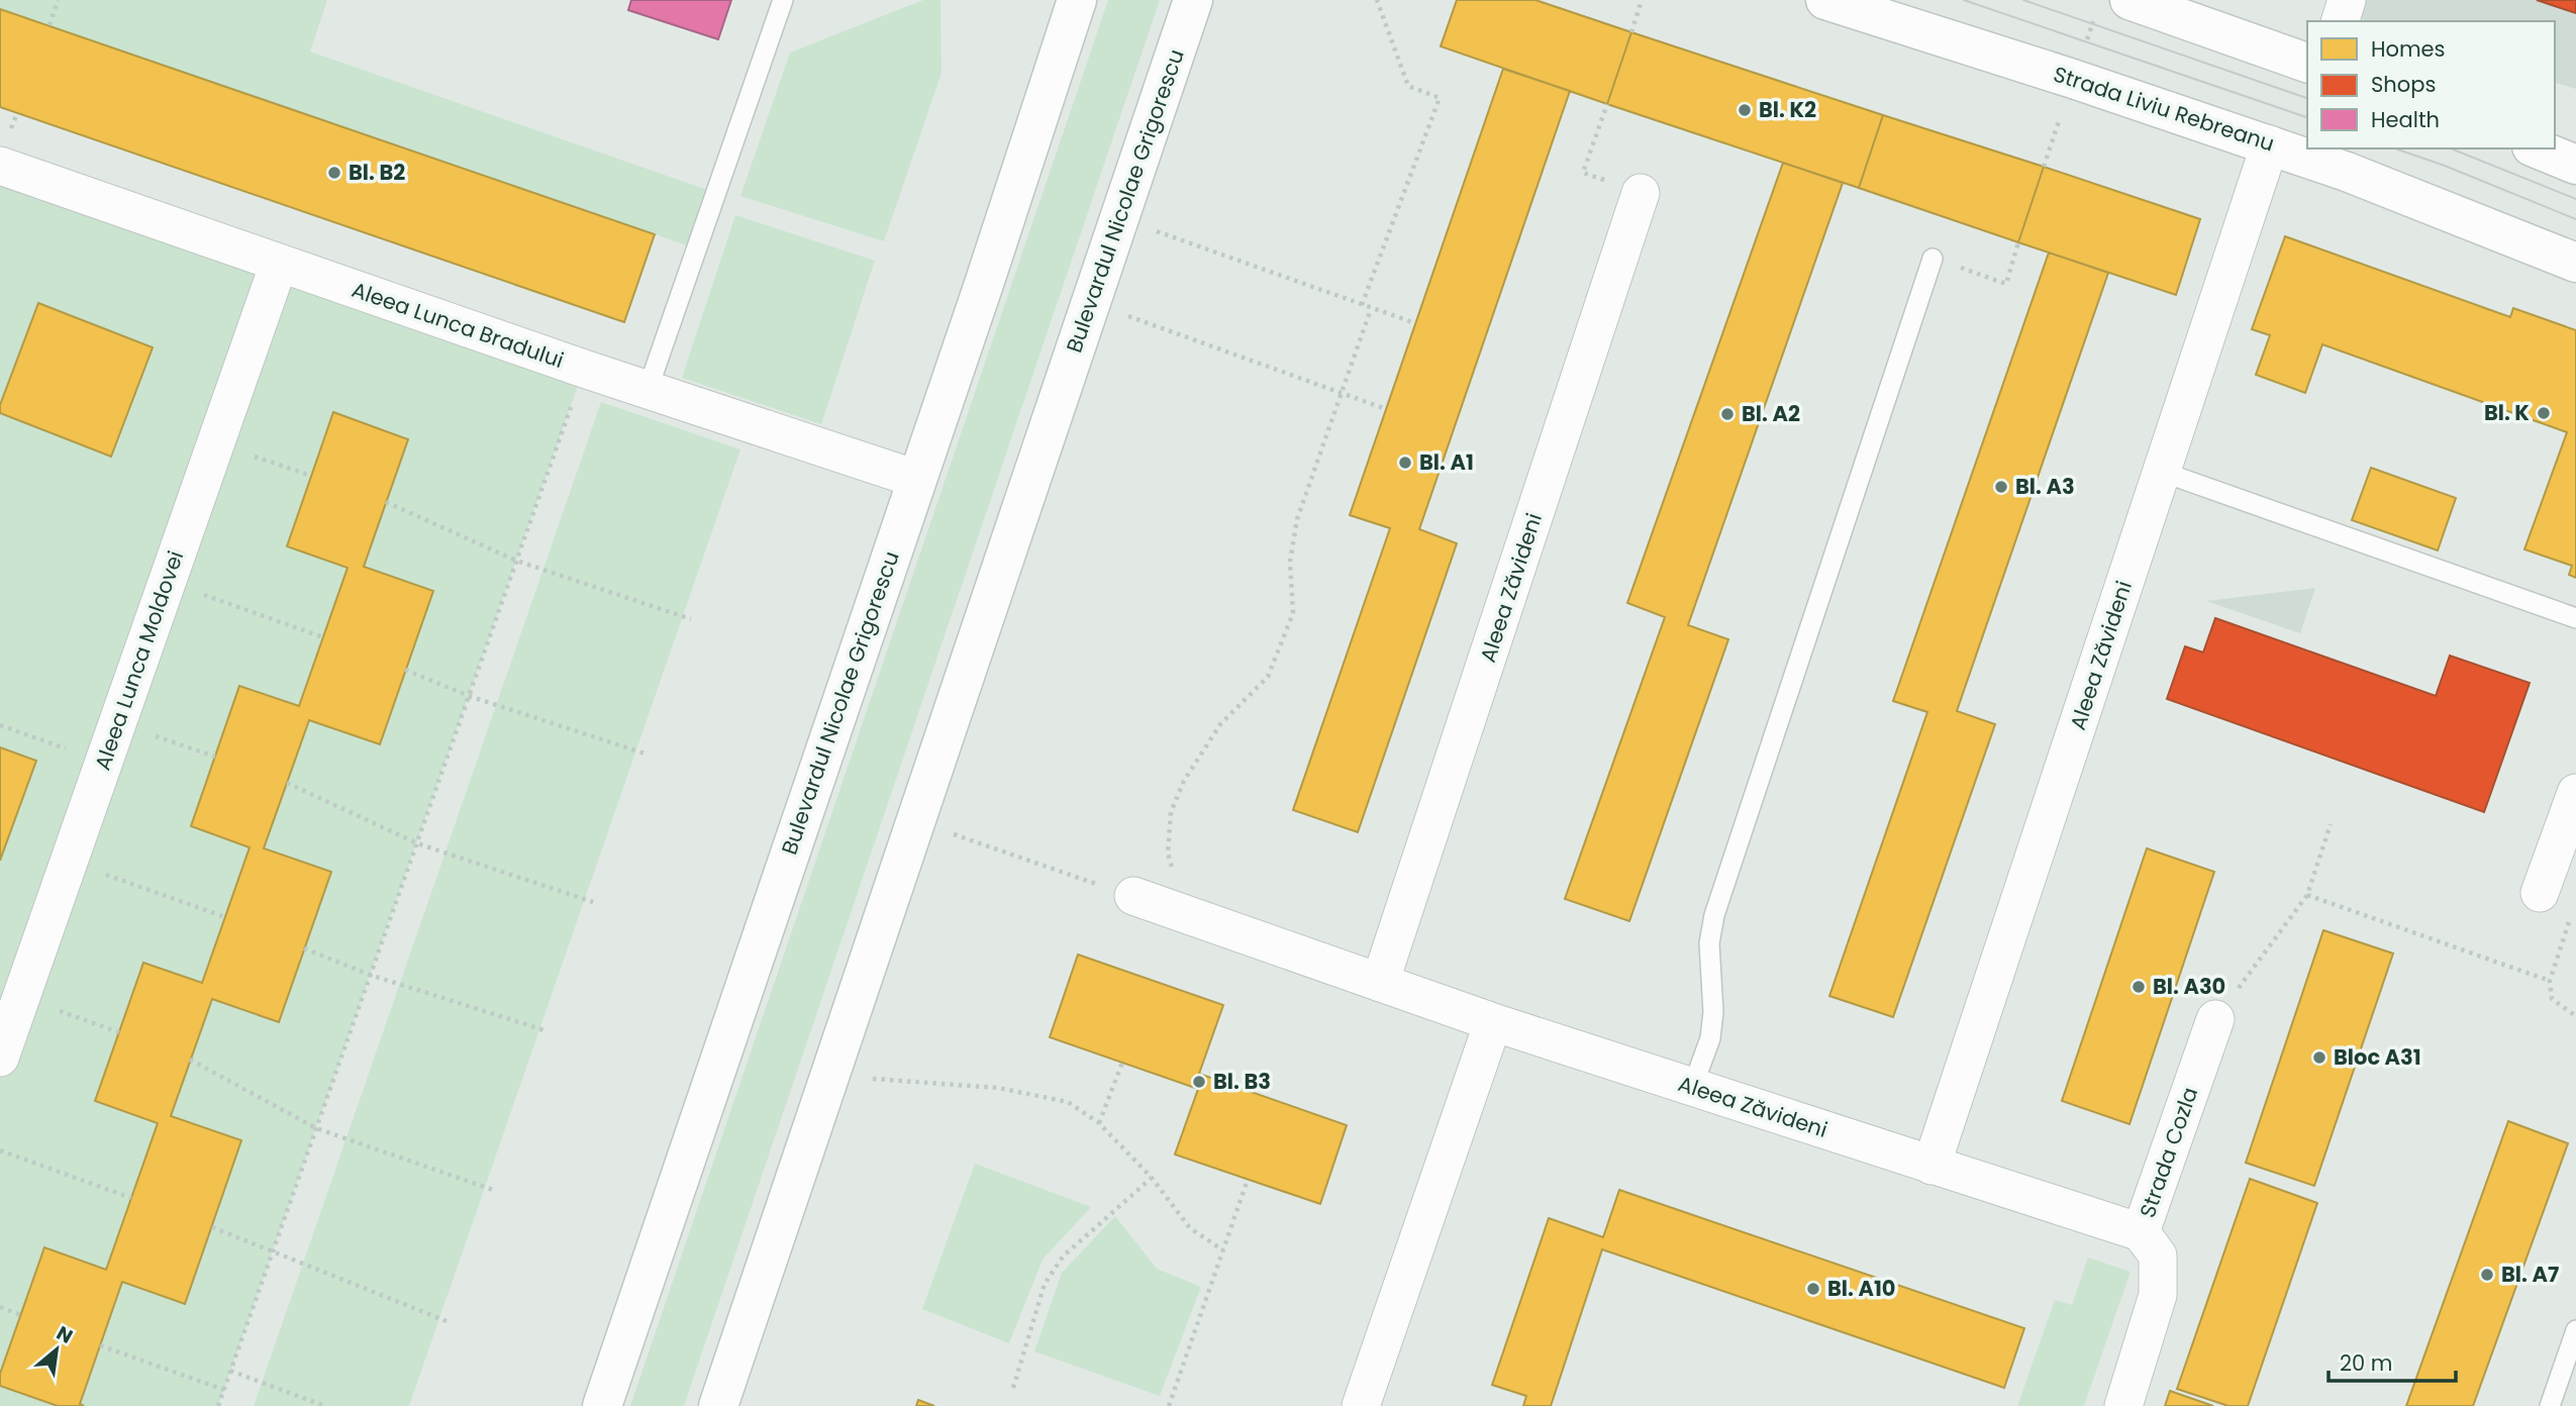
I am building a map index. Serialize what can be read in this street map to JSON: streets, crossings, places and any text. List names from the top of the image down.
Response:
{
  "streets": {
    "main road": ["Strada Liviu Rebreanu", "Bulevardul Nicolae Grigorescu"],
    "street": [
      "Aleea Lunca Bradului",
      "Aleea Zăvideni",
      "Aleea Lunca Moldovei",
      "Strada Cozla"
    ]
  },
  "crossings": [
    ["Strada Liviu Rebreanu", "Aleea Zăvideni"],
    ["Bulevardul Nicolae Grigorescu", "Aleea Lunca Bradului"],
    ["Aleea Lunca Bradului", "Aleea Lunca Moldovei"],
    ["Aleea Zăvideni", "Strada Cozla"]
  ],
  "places": [
    "Bl. K2",
    "Bl. B2",
    "Bl. K",
    "Bl. A2",
    "Bl. A1",
    "Bl. A3",
    "Bl. A30",
    "Bloc A31",
    "Bl. B3",
    "Bl. A7",
    "Bl. A10"
  ],
  "legend": ["Homes", "Shops", "Health"],
  "scale_bar": "20 m",
  "north": "top right"
}
